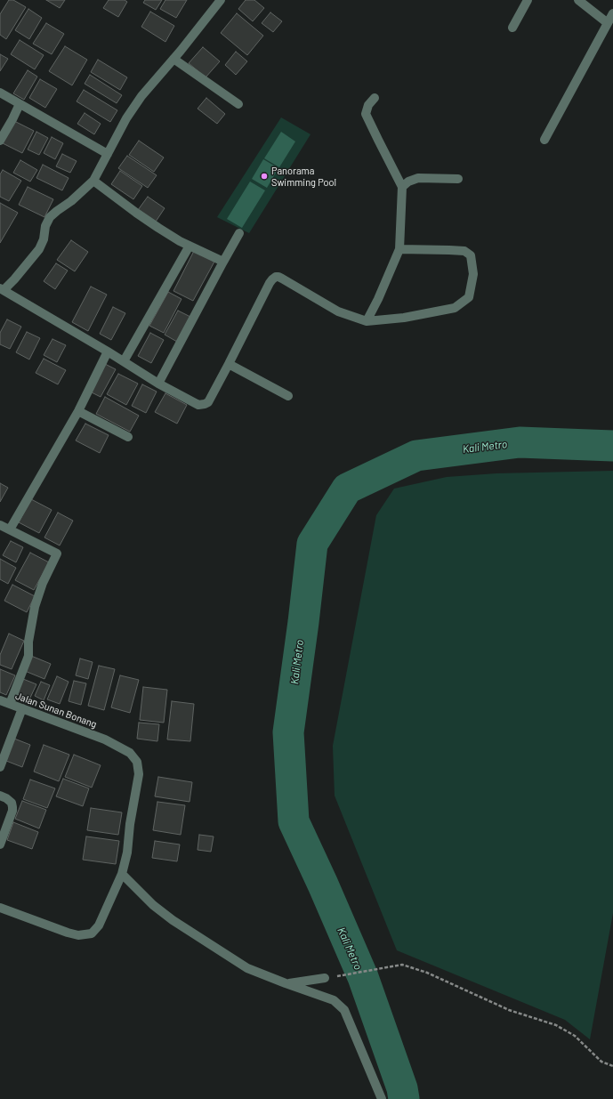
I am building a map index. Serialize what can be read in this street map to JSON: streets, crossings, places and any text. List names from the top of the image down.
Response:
{
  "streets": {
    "street": ["Jalan Sunan Bonang"]
  },
  "water": ["Kali Metro"],
  "places": ["Panorama Swimming Pool"]
}
